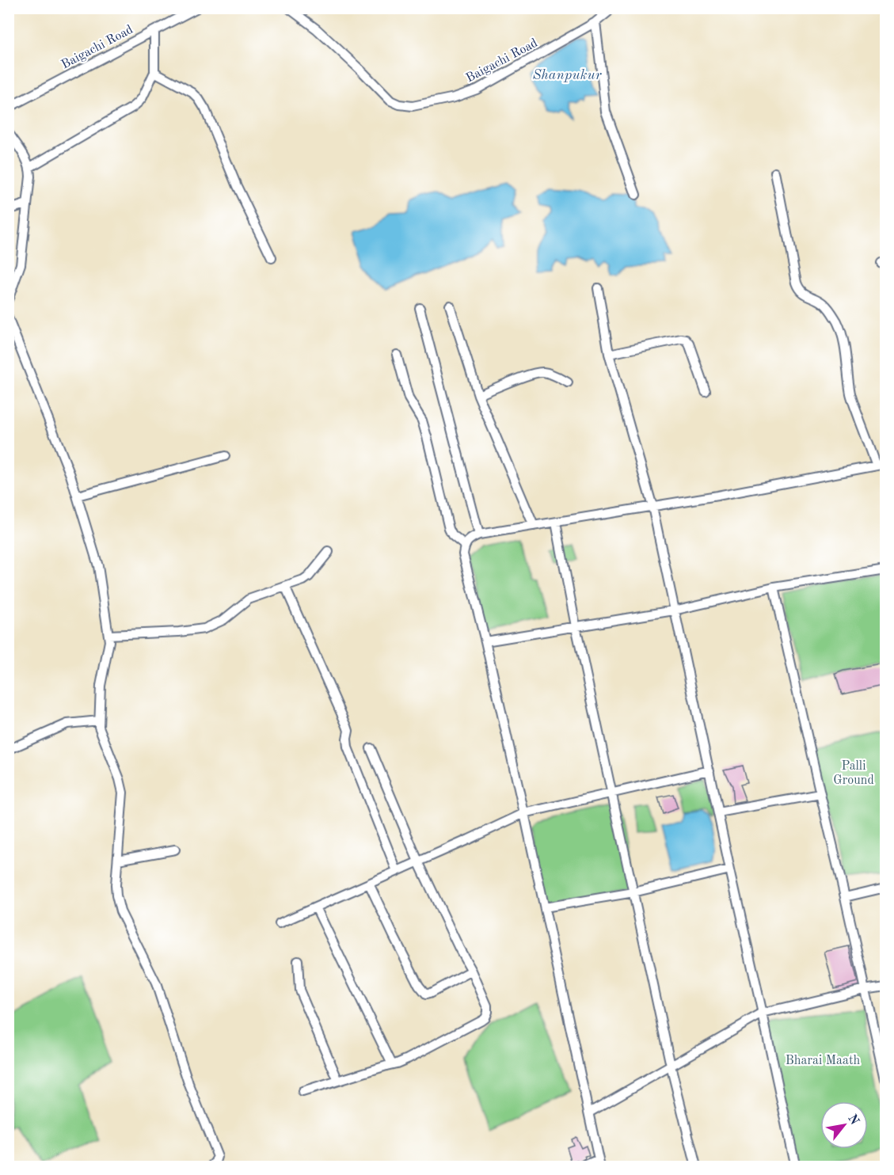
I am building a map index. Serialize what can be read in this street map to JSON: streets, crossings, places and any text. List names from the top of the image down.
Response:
{
  "streets": {
    "street": ["Baigachi Road"]
  },
  "water": ["Shanpukur"],
  "parks": ["Palli Ground", "Bharai Maath"],
  "north": "top right"
}
